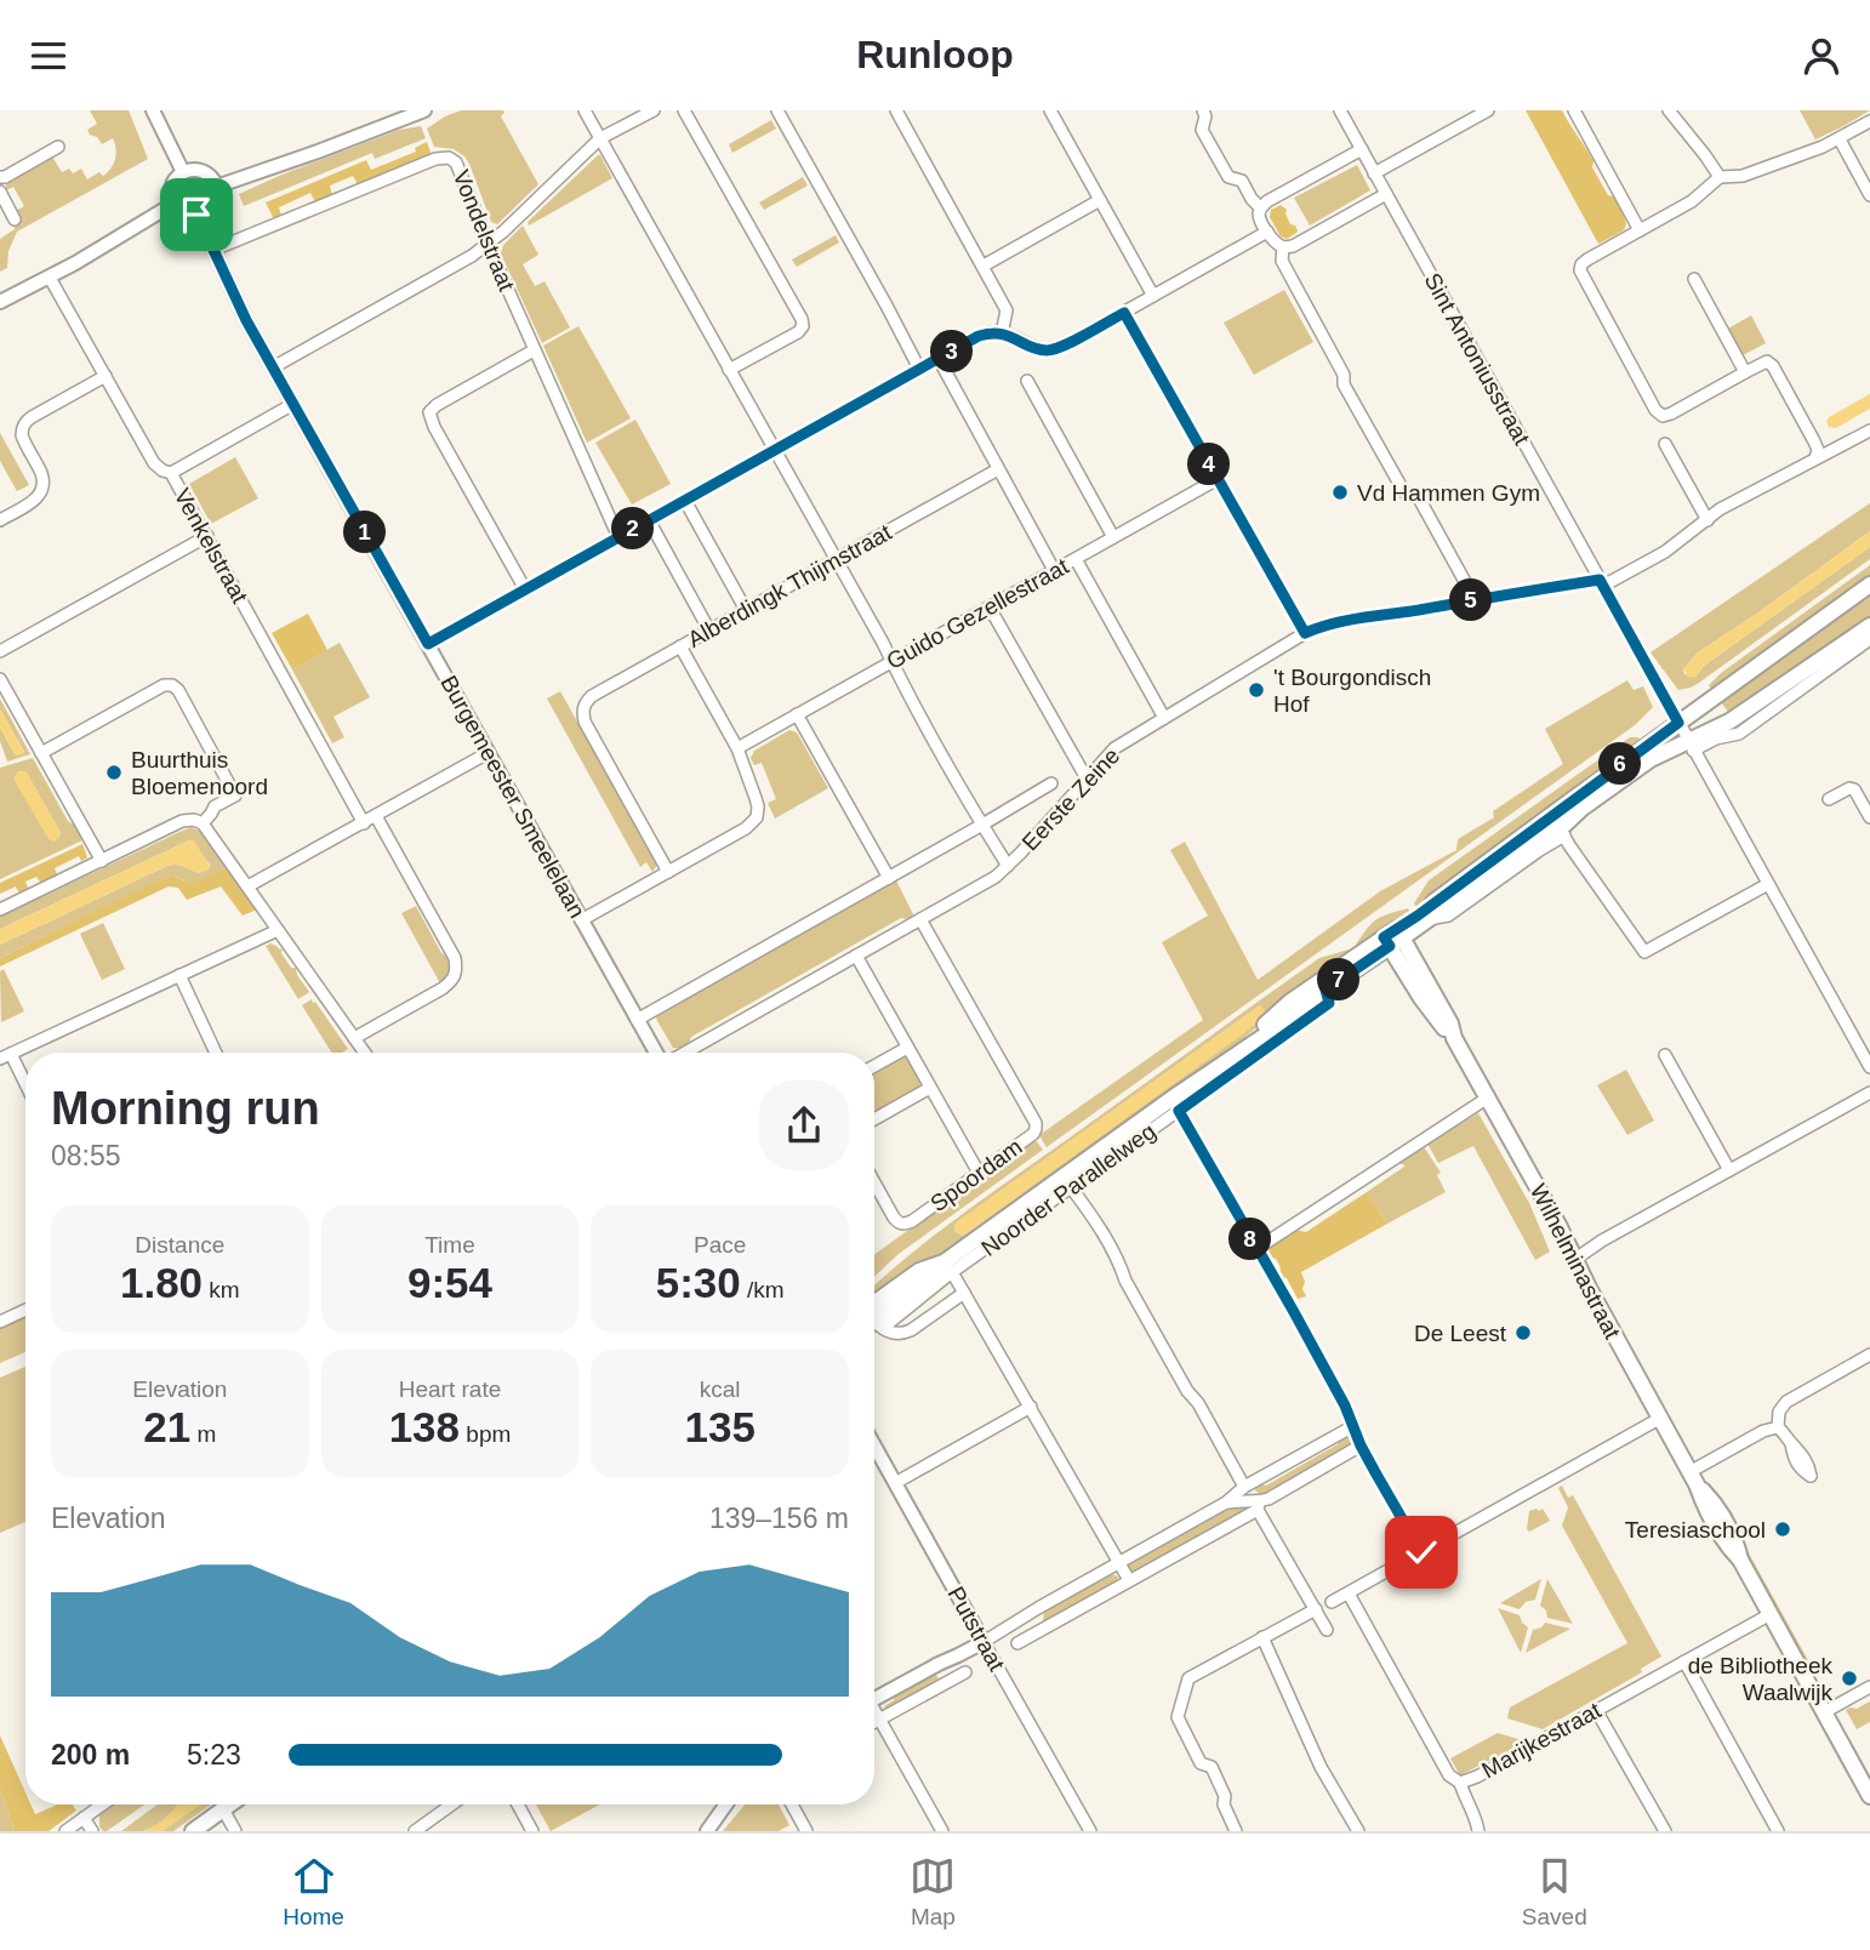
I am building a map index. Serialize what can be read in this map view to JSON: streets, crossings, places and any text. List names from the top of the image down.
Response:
{
  "streets": {
    "main road": ["Noorder Parallelweg", "Wilhelminastraat"],
    "street": [
      "Vondelstraat",
      "Sint Antoniusstraat",
      "Venkelstraat",
      "Alberdingk Thijmstraat",
      "Guido Gezellestraat",
      "Burgemeester Smeelelaan",
      "Eerste Zeine",
      "Spoordam",
      "Putstraat",
      "Marijkestraat"
    ]
  },
  "crossings": [
    ["Vondelstraat", "Burgemeester Smeelelaan"],
    ["Sint Antoniusstraat", "Eerste Zeine"],
    ["Sint Antoniusstraat", "Noorder Parallelweg"],
    ["Eerste Zeine", "Spoordam"],
    ["Noorder Parallelweg", "Wilhelminastraat"],
    ["Wilhelminastraat", "Marijkestraat"]
  ],
  "places": [
    "Vd Hammen Gym",
    "'t Bourgondisch Hof",
    "Buurthuis Bloemenoord",
    "De Leest",
    "Teresiaschool",
    "de Bibliotheek Waalwijk"
  ],
  "page": {
    "header": "Runloop",
    "pins": [
      "3",
      "4",
      "2",
      "1",
      "5",
      "6",
      "7",
      "8"
    ],
    "heading": ["Morning run", "08:55"],
    "stats": [
      ["Distance", "1.80 km"],
      ["Time", "9:54"],
      ["Pace", "5:30 /km"],
      ["Elevation", "21 m"],
      ["Heart rate", "138 bpm"],
      ["kcal", "135"]
    ],
    "chart": ["Elevation", "139–156 m"],
    "list": [
      {
        "name": "200 m",
        "note": "5:23"
      }
    ],
    "tabs": ["Home", "Map", "Saved"]
  }
}
